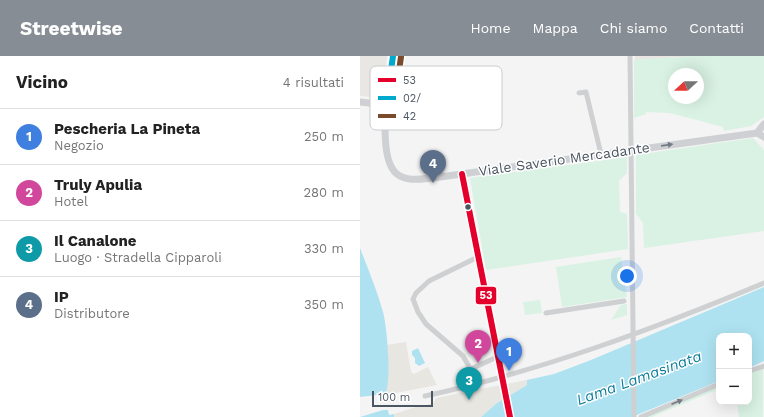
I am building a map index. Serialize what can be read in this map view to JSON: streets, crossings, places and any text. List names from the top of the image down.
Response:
{
  "streets": {
    "main road": ["Viale Saverio Mercadante"]
  },
  "water": ["Lama Lamasinata"],
  "lines": ["transit line 02/", "transit line 42", "transit line 53"],
  "legend": ["53", "02/", "42"],
  "scale_bar": "100 m",
  "north": "left",
  "page": {
    "header": "Streetwise",
    "nav": [
      "Home",
      "Mappa",
      "Chi siamo",
      "Contatti"
    ],
    "heading": ["Vicino", "4 risultati"],
    "list": [
      {
        "mark": "1",
        "name": "Pescheria La Pineta",
        "note": "Negozio",
        "value": "250 m"
      },
      {
        "mark": "2",
        "name": "Truly Apulia",
        "note": "Hotel",
        "value": "280 m"
      },
      {
        "mark": "3",
        "name": "Il Canalone",
        "note": "Luogo · Stradella Cipparoli",
        "value": "330 m"
      },
      {
        "mark": "4",
        "name": "IP",
        "note": "Distributore",
        "value": "350 m"
      }
    ],
    "pins": [
      "4",
      "2",
      "1",
      "3"
    ],
    "map_buttons": ["+", "−"],
    "scale": "100 m"
  }
}
